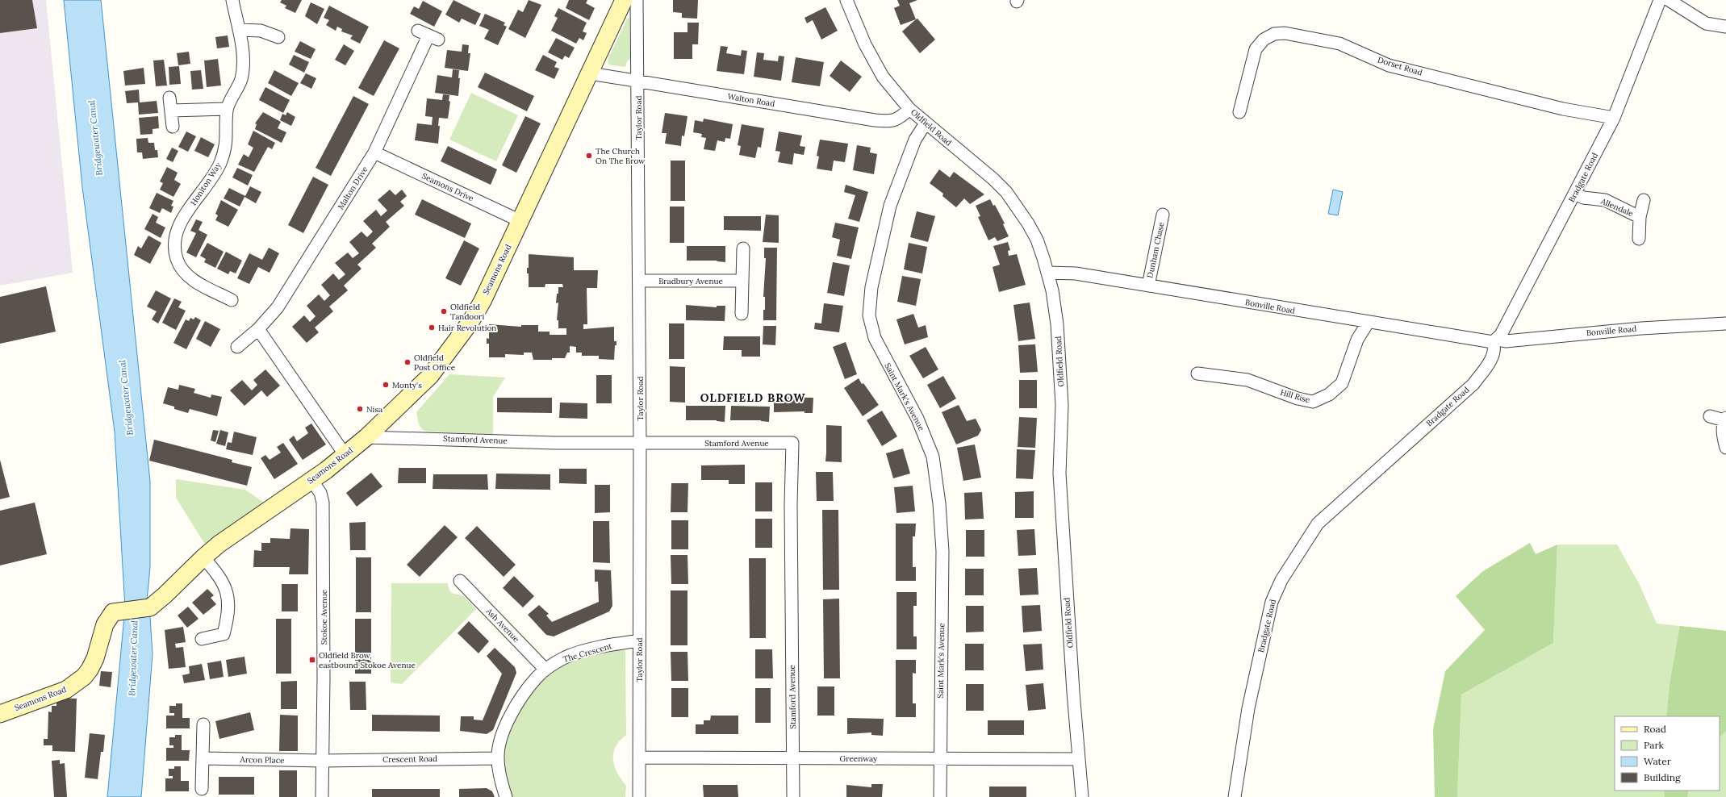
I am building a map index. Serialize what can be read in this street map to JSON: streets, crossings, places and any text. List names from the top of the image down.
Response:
{
  "streets": {
    "street": [
      "Dorset Road",
      "Walton Road",
      "Taylor Road",
      "Oldfield Road",
      "Bradgate Road",
      "Honiton Way",
      "Seamons Drive",
      "Malton Drive",
      "Allendale",
      "Dunham Chase",
      "Seamons Road",
      "Bradbury Avenue",
      "Bonville Road",
      "Hill Rise",
      "Saint Mark's Avenue",
      "Stamford Avenue",
      "Stokoe Avenue",
      "Ash Avenue",
      "The Crescent",
      "Greenway",
      "Crescent Road",
      "Arcon Place"
    ]
  },
  "crossings": [
    ["Dorset Road", "Bradgate Road"],
    ["Walton Road", "Taylor Road"],
    ["Walton Road", "Oldfield Road"],
    ["Walton Road", "Seamons Road"],
    ["Taylor Road", "Bradbury Avenue"],
    ["Taylor Road", "Stamford Avenue"],
    ["Taylor Road", "The Crescent"],
    ["Taylor Road", "Greenway"],
    ["Oldfield Road", "Bonville Road"],
    ["Oldfield Road", "Saint Mark's Avenue"],
    ["Oldfield Road", "Greenway"],
    ["Bradgate Road", "Allendale"],
    ["Bradgate Road", "Bonville Road"],
    ["Seamons Drive", "Malton Drive"],
    ["Seamons Drive", "Seamons Road"],
    ["Dunham Chase", "Bonville Road"],
    ["Seamons Road", "Stamford Avenue"],
    ["Seamons Road", "Stokoe Avenue"],
    ["Bonville Road", "Hill Rise"],
    ["Saint Mark's Avenue", "Greenway"],
    ["Stamford Avenue", "Greenway"],
    ["Stokoe Avenue", "Crescent Road"],
    ["Stokoe Avenue", "Arcon Place"],
    ["Ash Avenue", "The Crescent"],
    ["The Crescent", "Crescent Road"],
    ["Crescent Road", "Arcon Place"]
  ],
  "districts": ["OLDFIELD BROW"],
  "water": ["Bridgewater Canal"],
  "places": {
    "other": [
      "The Church On The Brow",
      "Oldfield Tandoori",
      "Hair Revolution",
      "Oldfield Post Office",
      "Monty's",
      "Nisa"
    ],
    "transit": ["Oldfield Brow, eastbound Stokoe Avenue"]
  },
  "legend": [
    "Road",
    "Park",
    "Water",
    "Building"
  ]
}
